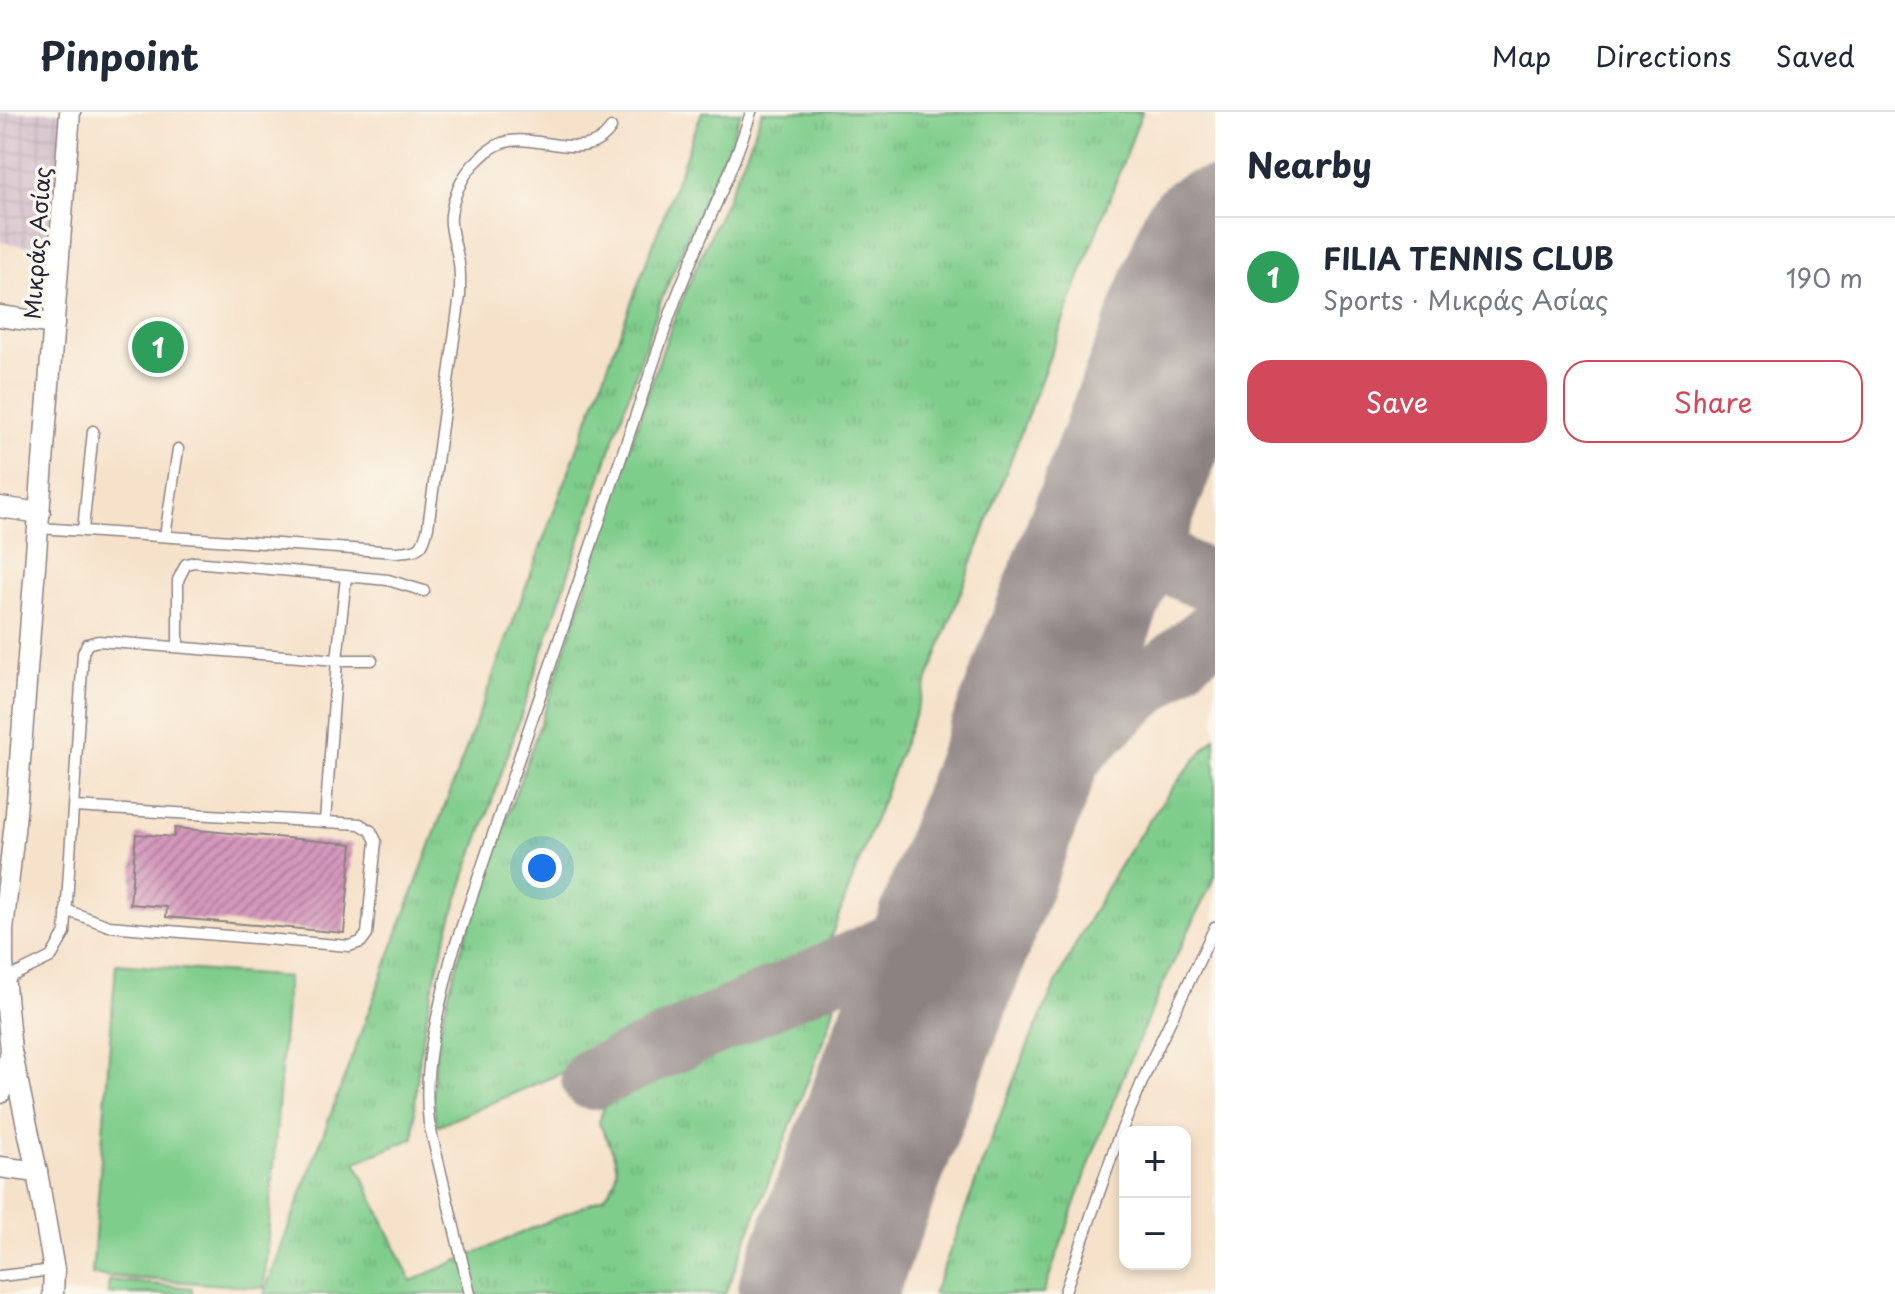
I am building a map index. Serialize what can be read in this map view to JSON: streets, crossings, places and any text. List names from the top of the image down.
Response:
{
  "streets": {
    "street": ["Μικράς Ασίας"]
  },
  "page": {
    "header": "Pinpoint",
    "nav": ["Map", "Directions", "Saved"],
    "heading": "Nearby",
    "list": [
      {
        "mark": "1",
        "name": "FILIA TENNIS CLUB",
        "note": "Sports · Μικράς Ασίας",
        "value": "190 m"
      }
    ],
    "pins": "1",
    "buttons": ["Save", "Share"],
    "map_buttons": ["+", "−"]
  }
}
